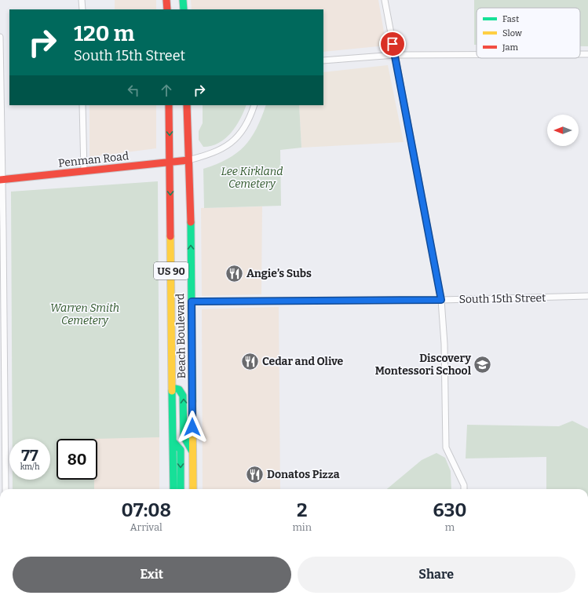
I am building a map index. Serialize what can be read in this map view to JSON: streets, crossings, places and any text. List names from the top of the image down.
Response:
{
  "streets": {
    "main road": ["Penman Road", "US 90", "Beach Boulevard"],
    "street": ["South 15th Street"]
  },
  "crossings": [
    ["Penman Road", "US 90"],
    ["Penman Road", "Beach Boulevard"],
    ["South 15th Street", "Beach Boulevard"]
  ],
  "parks": ["Lee Kirkland Cemetery", "Warren Smith Cemetery"],
  "places": {
    "restaurant": ["Angie’s Subs", "Cedar and Olive", "Donatos Pizza"],
    "school or university": ["Discovery Montessori School"]
  },
  "legend": ["Fast", "Slow", "Jam"],
  "north": "left",
  "page": {
    "turn": ["120 m", "South 15th Street"],
    "speed": "77 km/h",
    "limit": "80",
    "eta": [
      "07:08",
      "Arrival",
      "2",
      "min",
      "630",
      "m"
    ],
    "buttons": ["Exit", "Share"]
  }
}
